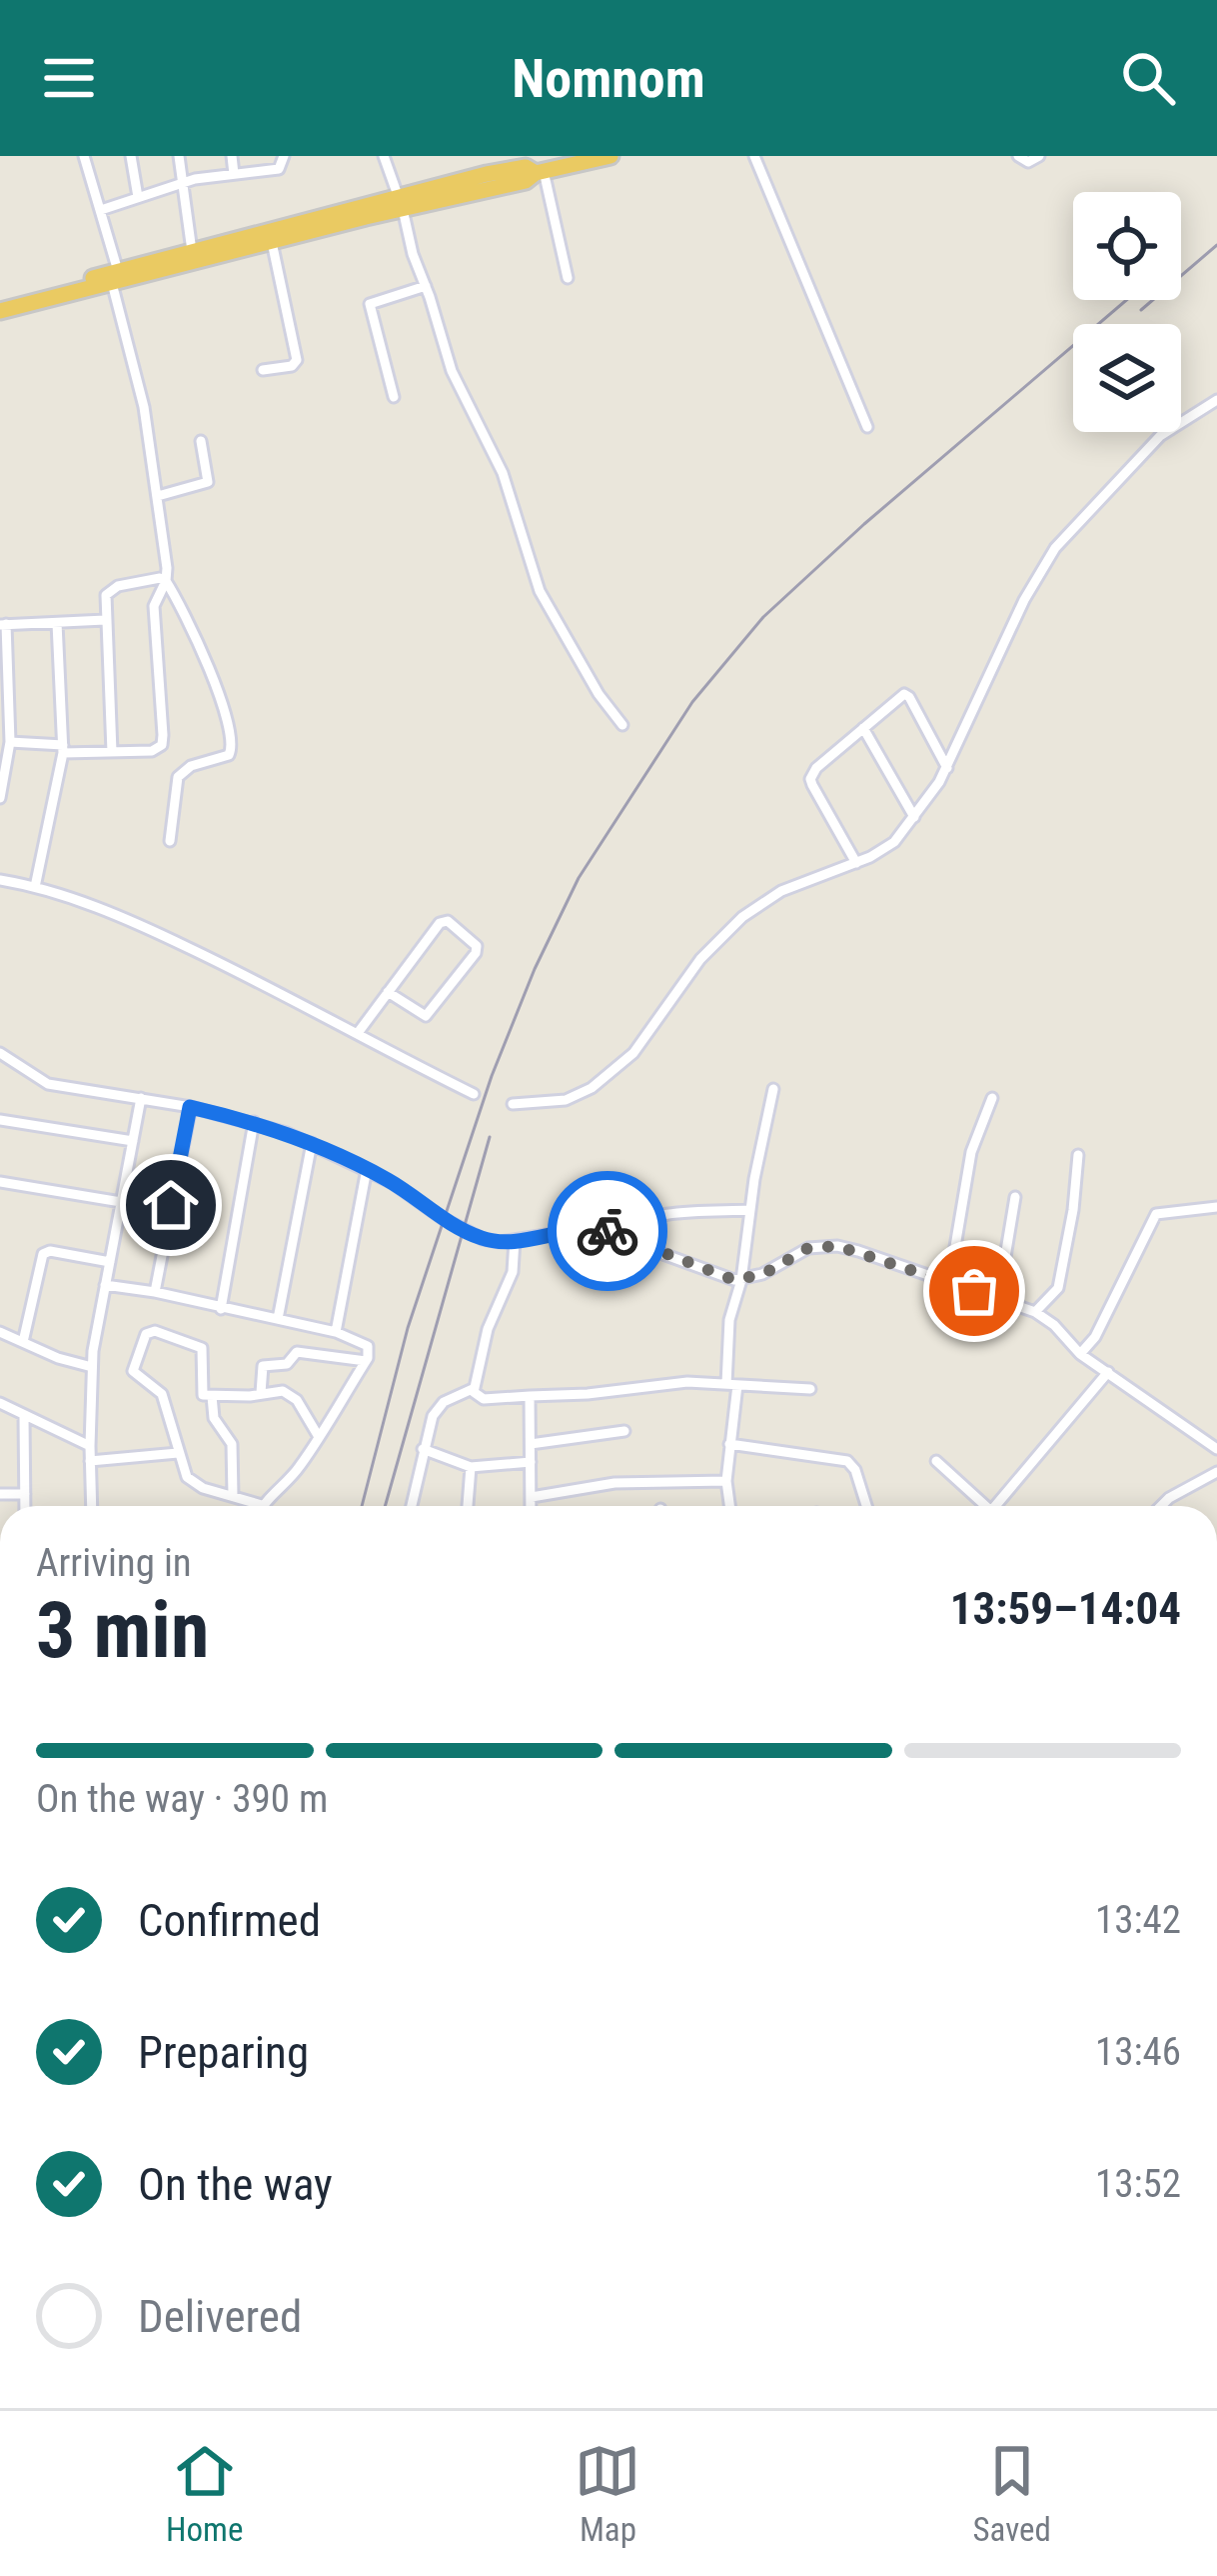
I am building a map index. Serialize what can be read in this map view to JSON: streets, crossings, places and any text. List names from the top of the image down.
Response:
{
  "page": {
    "header": "Nomnom",
    "heading": ["3 min", "Arriving in", "13:59–14:04"],
    "bar": "On the way · 390 m",
    "list": [
      ["Confirmed", "13:42"],
      ["Preparing", "13:46"],
      ["On the way", "13:52"],
      "Delivered"
    ],
    "tabs": ["Home", "Map", "Saved"]
  }
}
